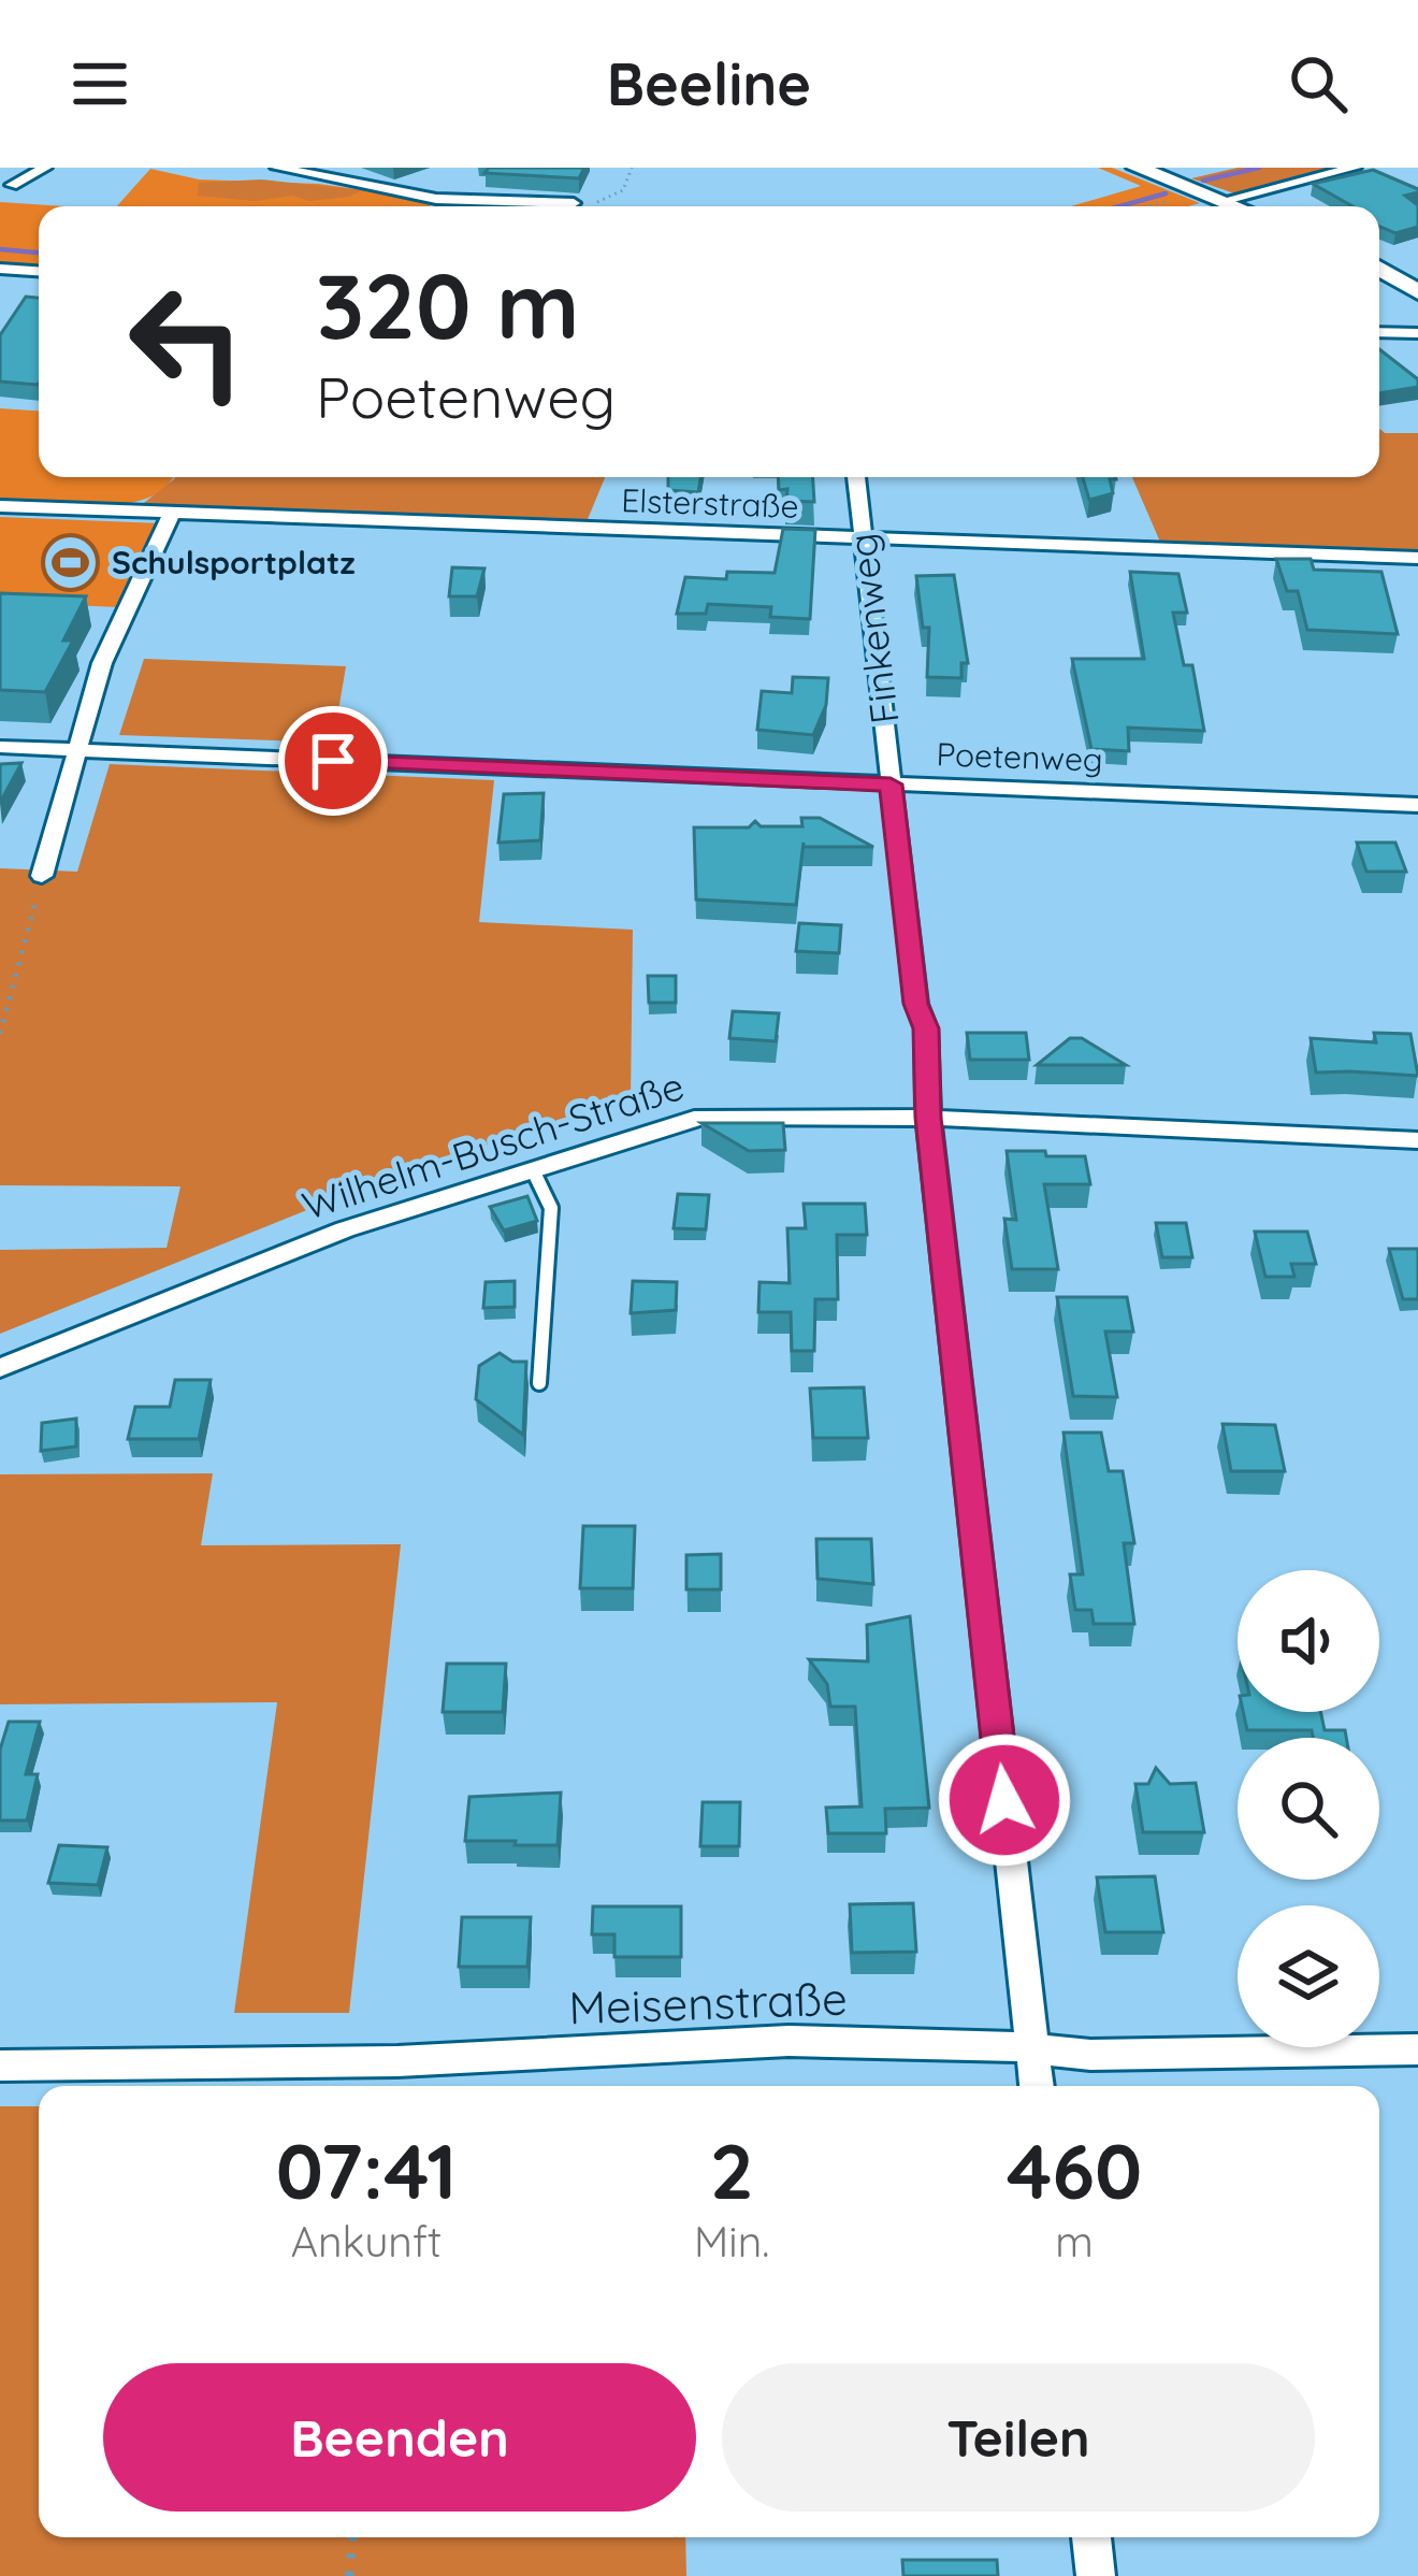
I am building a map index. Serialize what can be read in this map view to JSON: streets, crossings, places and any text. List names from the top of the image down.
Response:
{
  "streets": {
    "street": [
      "Elsterstraße",
      "Finkenweg",
      "Poetenweg",
      "Wilhelm-Busch-Straße",
      "Meisenstraße"
    ]
  },
  "crossings": [
    ["Elsterstraße", "Finkenweg"],
    ["Finkenweg", "Poetenweg"],
    ["Finkenweg", "Wilhelm-Busch-Straße"],
    ["Finkenweg", "Meisenstraße"]
  ],
  "places": {
    "sports": ["Schulsportplatz"]
  },
  "page": {
    "header": "Beeline",
    "turn": ["320 m", "Poetenweg"],
    "eta": [
      "07:41",
      "Ankunft",
      "2",
      "Min.",
      "460",
      "m"
    ],
    "buttons": ["Beenden", "Teilen"]
  }
}
